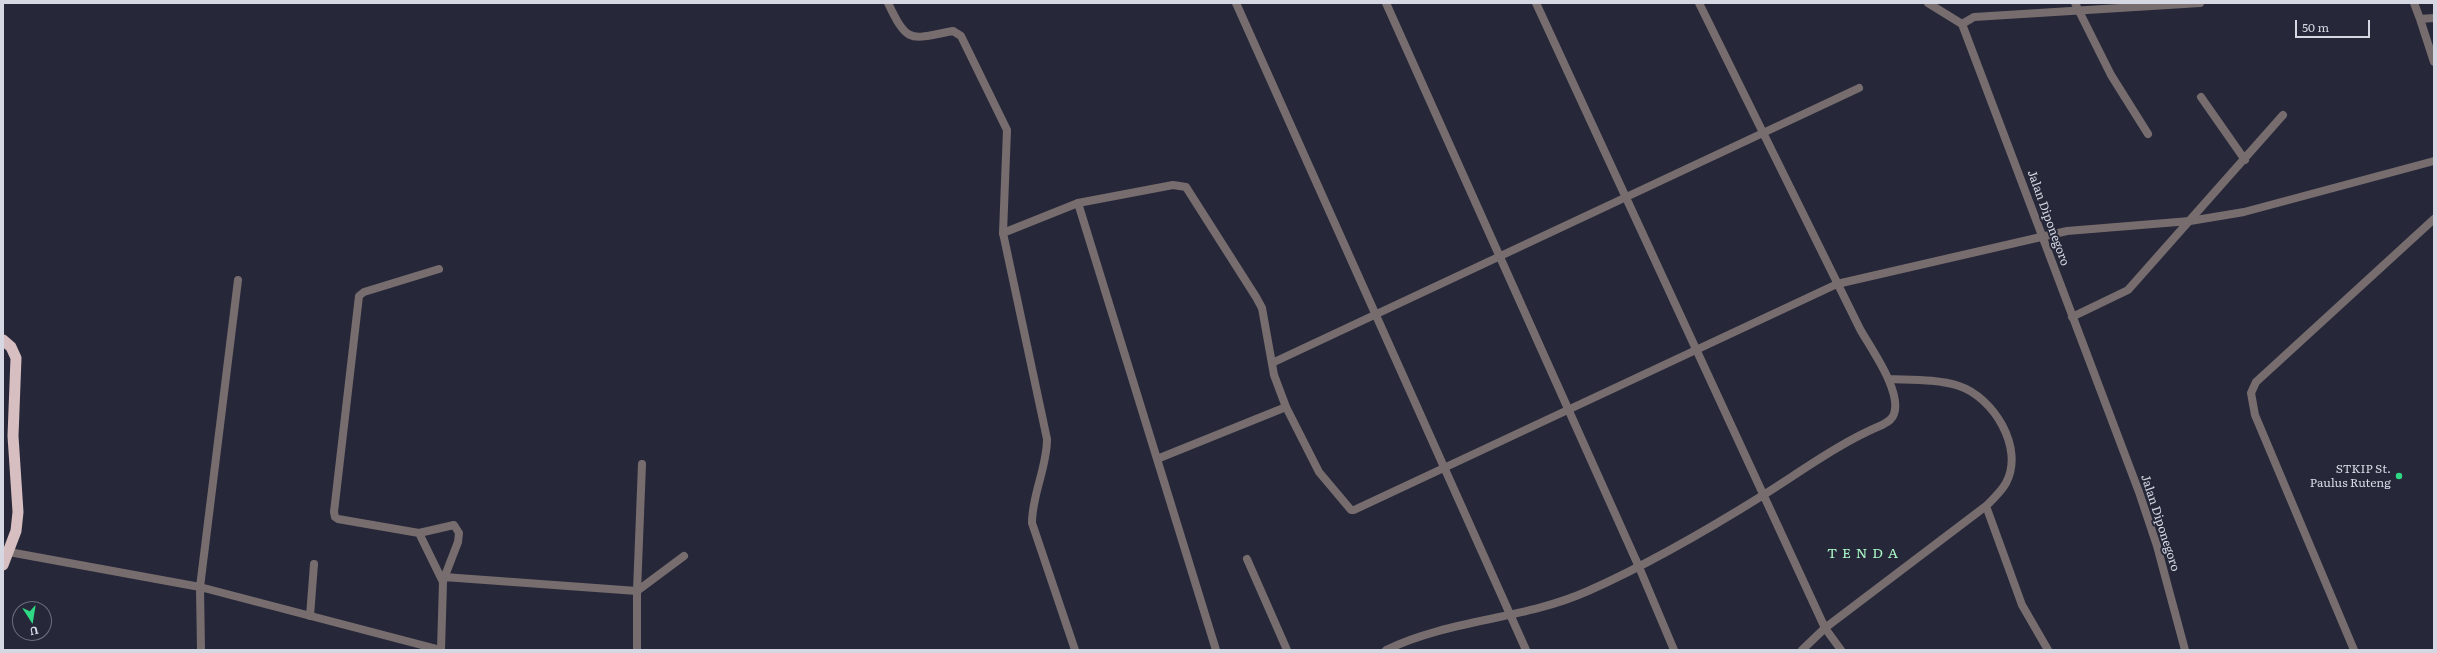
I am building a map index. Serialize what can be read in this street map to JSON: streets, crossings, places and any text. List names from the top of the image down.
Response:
{
  "streets": {
    "street": ["Jalan Diponegoro"]
  },
  "districts": ["T E N D A"],
  "places": ["STKIP St. Paulus Ruteng"],
  "scale_bar": "50 m",
  "north": "bottom"
}
